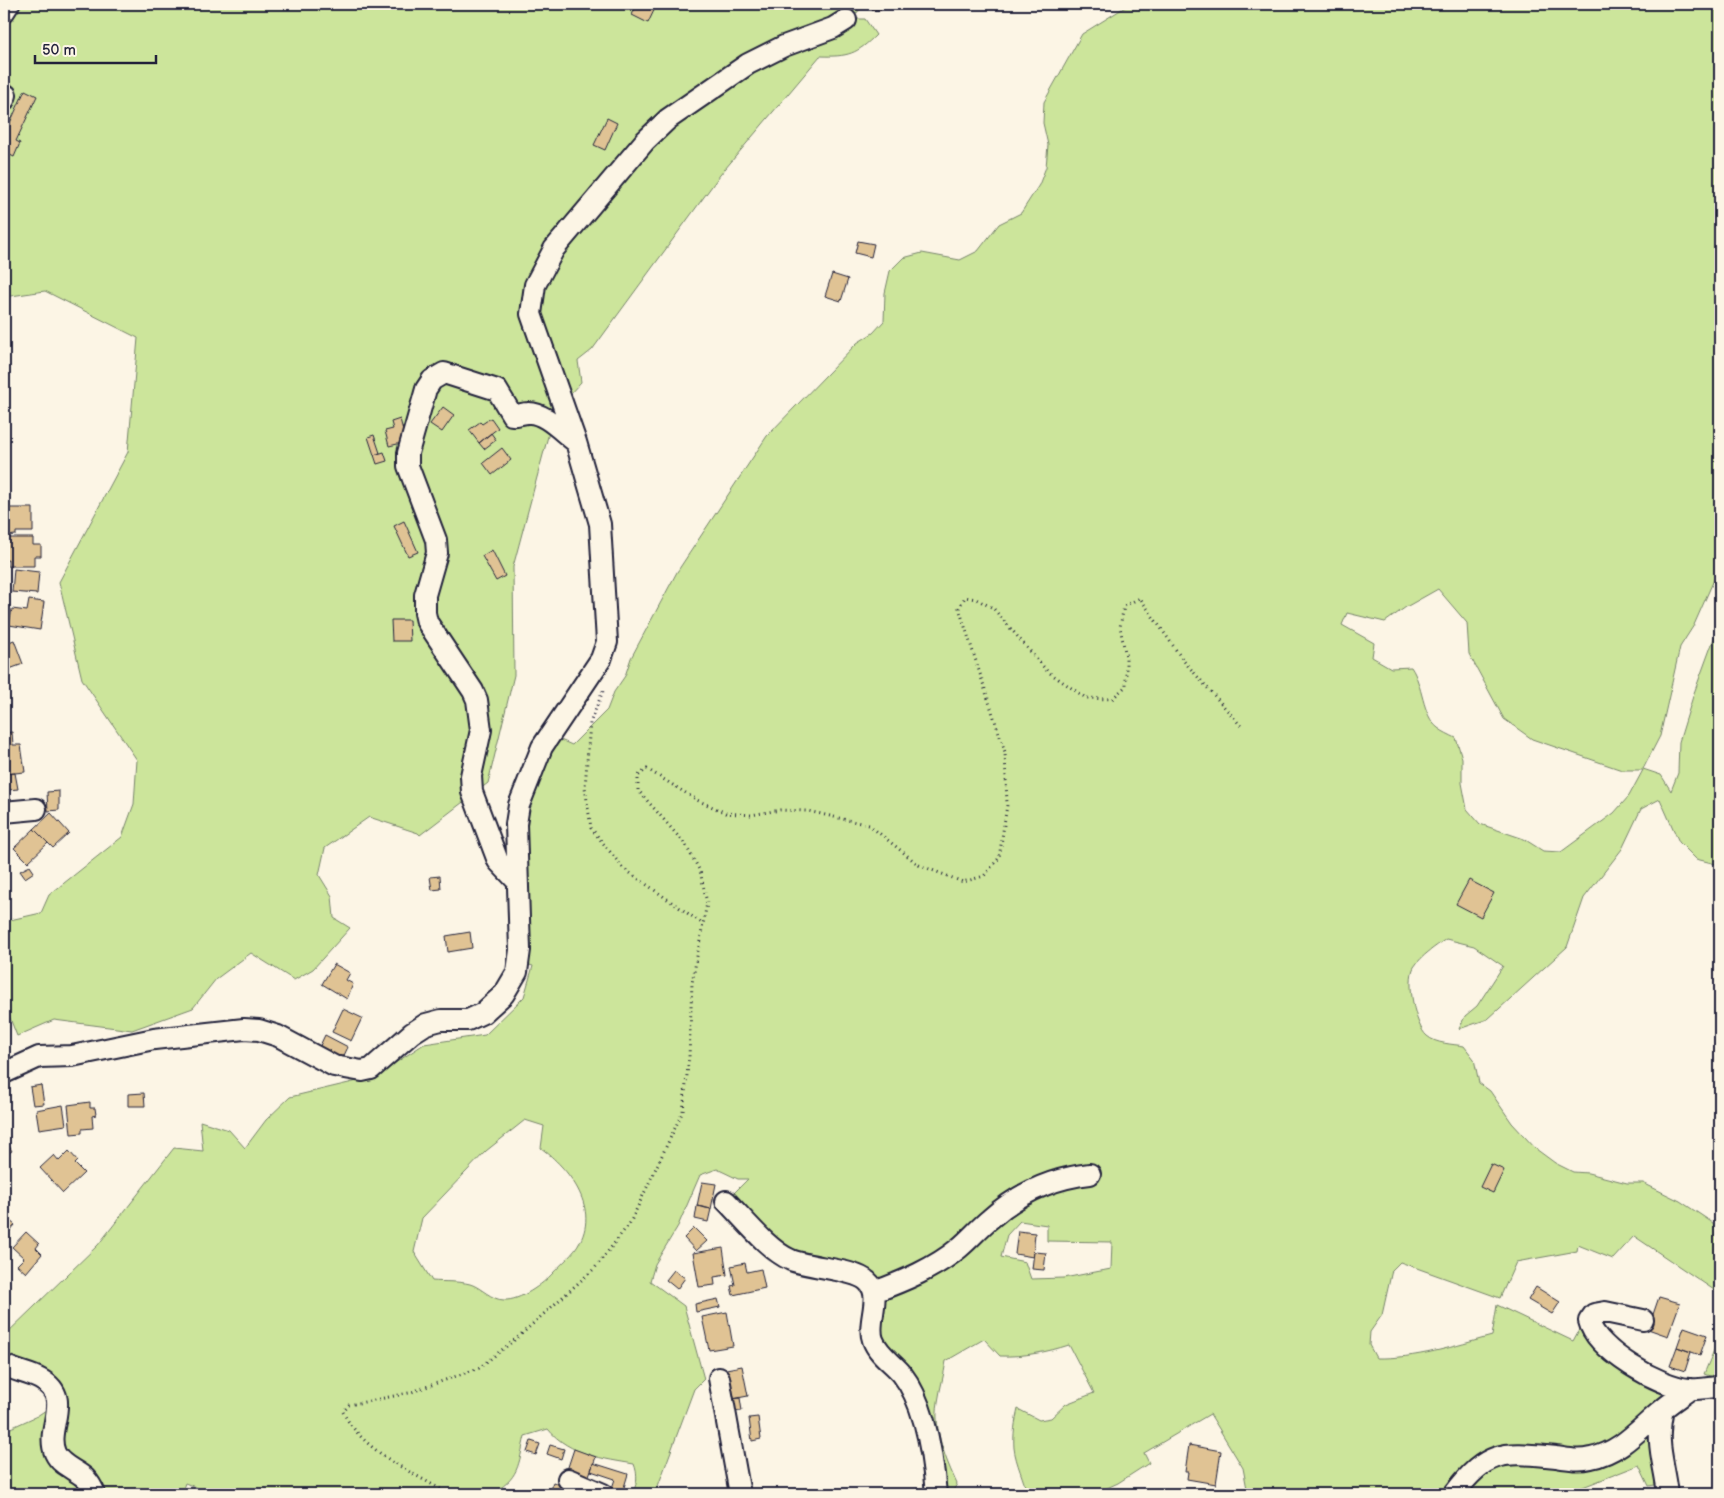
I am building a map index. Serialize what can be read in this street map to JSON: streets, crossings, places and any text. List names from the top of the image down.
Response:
{
  "scale_bar": "50 m"
}
